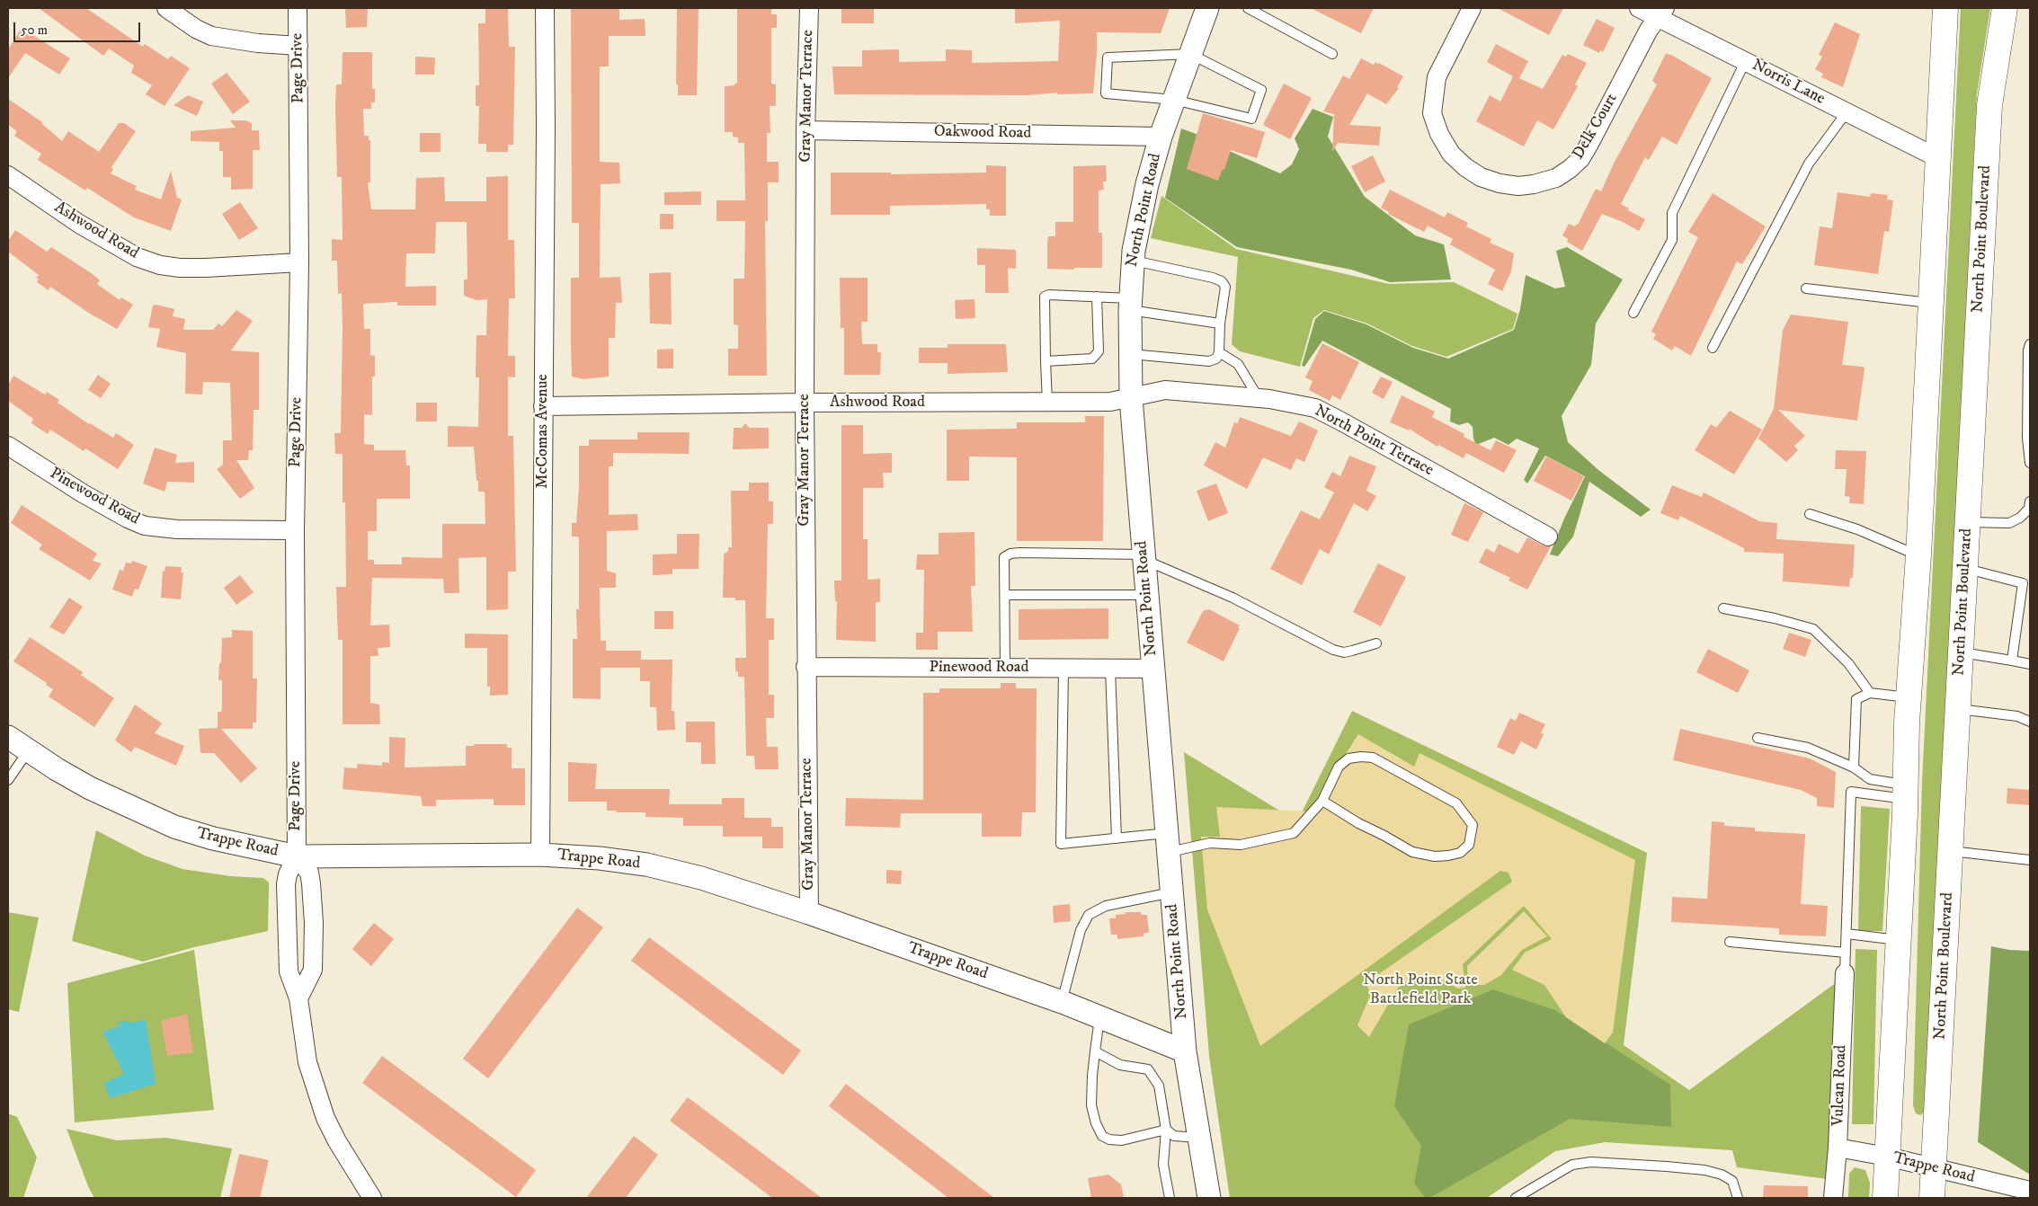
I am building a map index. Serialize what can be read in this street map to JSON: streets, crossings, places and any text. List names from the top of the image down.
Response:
{
  "streets": {
    "main road": ["North Point Boulevard"],
    "street": [
      "Page Drive",
      "Norris Lane",
      "Gray Manor Terrace",
      "Delk Court",
      "Oakwood Road",
      "North Point Road",
      "Ashwood Road",
      "McComas Avenue",
      "North Point Terrace",
      "Pinewood Road",
      "Trappe Road",
      "Vulcan Road"
    ]
  },
  "crossings": [
    ["Page Drive", "Ashwood Road"],
    ["Page Drive", "Pinewood Road"],
    ["Page Drive", "Trappe Road"],
    ["Norris Lane", "Delk Court"],
    ["Gray Manor Terrace", "Oakwood Road"],
    ["Gray Manor Terrace", "Ashwood Road"],
    ["Gray Manor Terrace", "Pinewood Road"],
    ["Gray Manor Terrace", "Trappe Road"],
    ["Oakwood Road", "North Point Road"],
    ["North Point Road", "Ashwood Road"],
    ["North Point Road", "North Point Terrace"],
    ["North Point Road", "Pinewood Road"],
    ["North Point Road", "Trappe Road"],
    ["Ashwood Road", "McComas Avenue"],
    ["Ashwood Road", "North Point Terrace"],
    ["North Point Boulevard", "Trappe Road"],
    ["McComas Avenue", "Trappe Road"],
    ["Trappe Road", "Vulcan Road"]
  ],
  "parks": ["North Point State Battlefield Park"],
  "scale_bar": "50 m"
}
